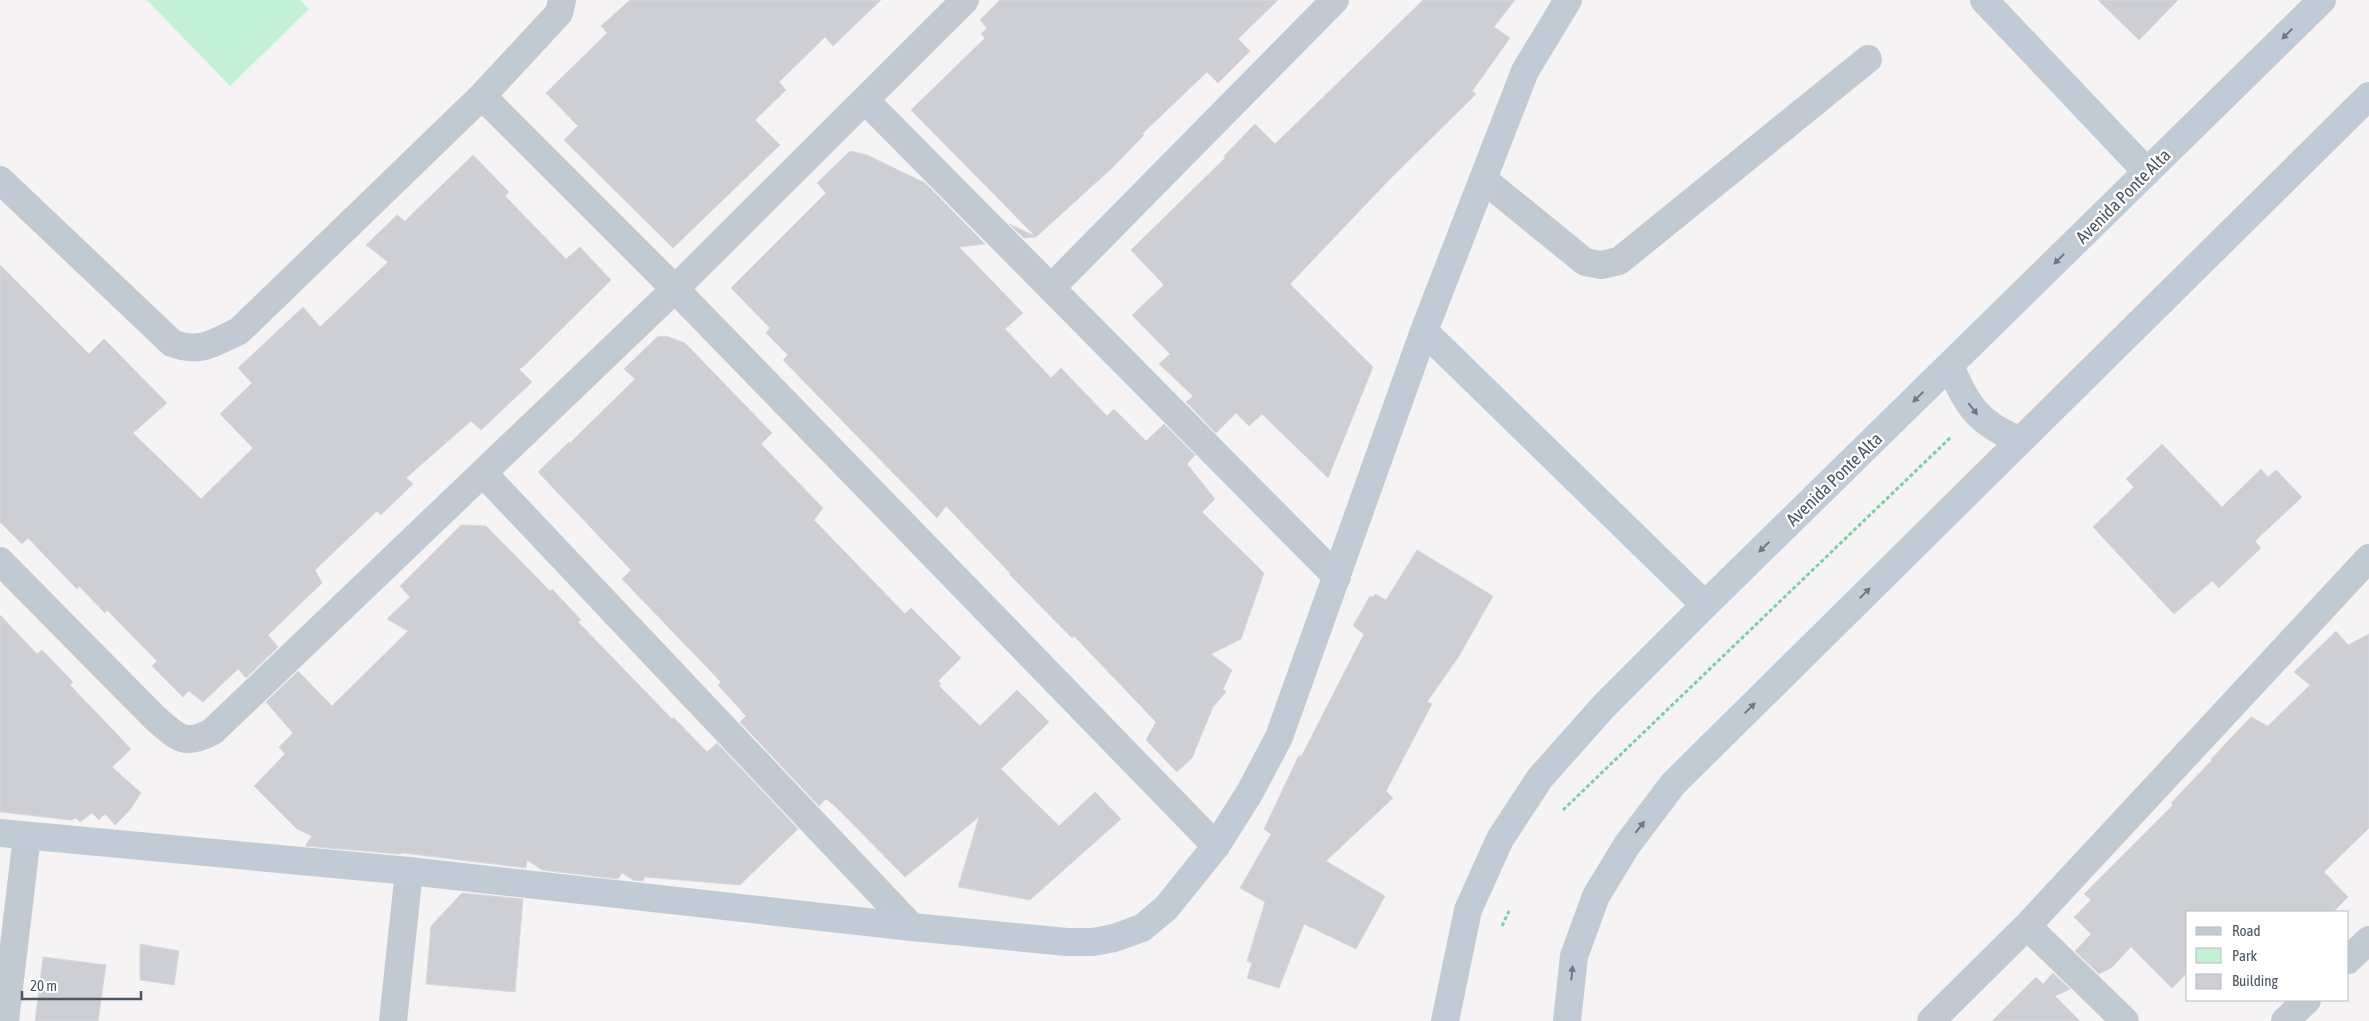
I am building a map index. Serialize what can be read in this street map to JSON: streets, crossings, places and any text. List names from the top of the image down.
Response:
{
  "streets": {
    "street": ["Avenida Ponte Alta"]
  },
  "legend": ["Road", "Park", "Building"],
  "scale_bar": "20 m"
}
